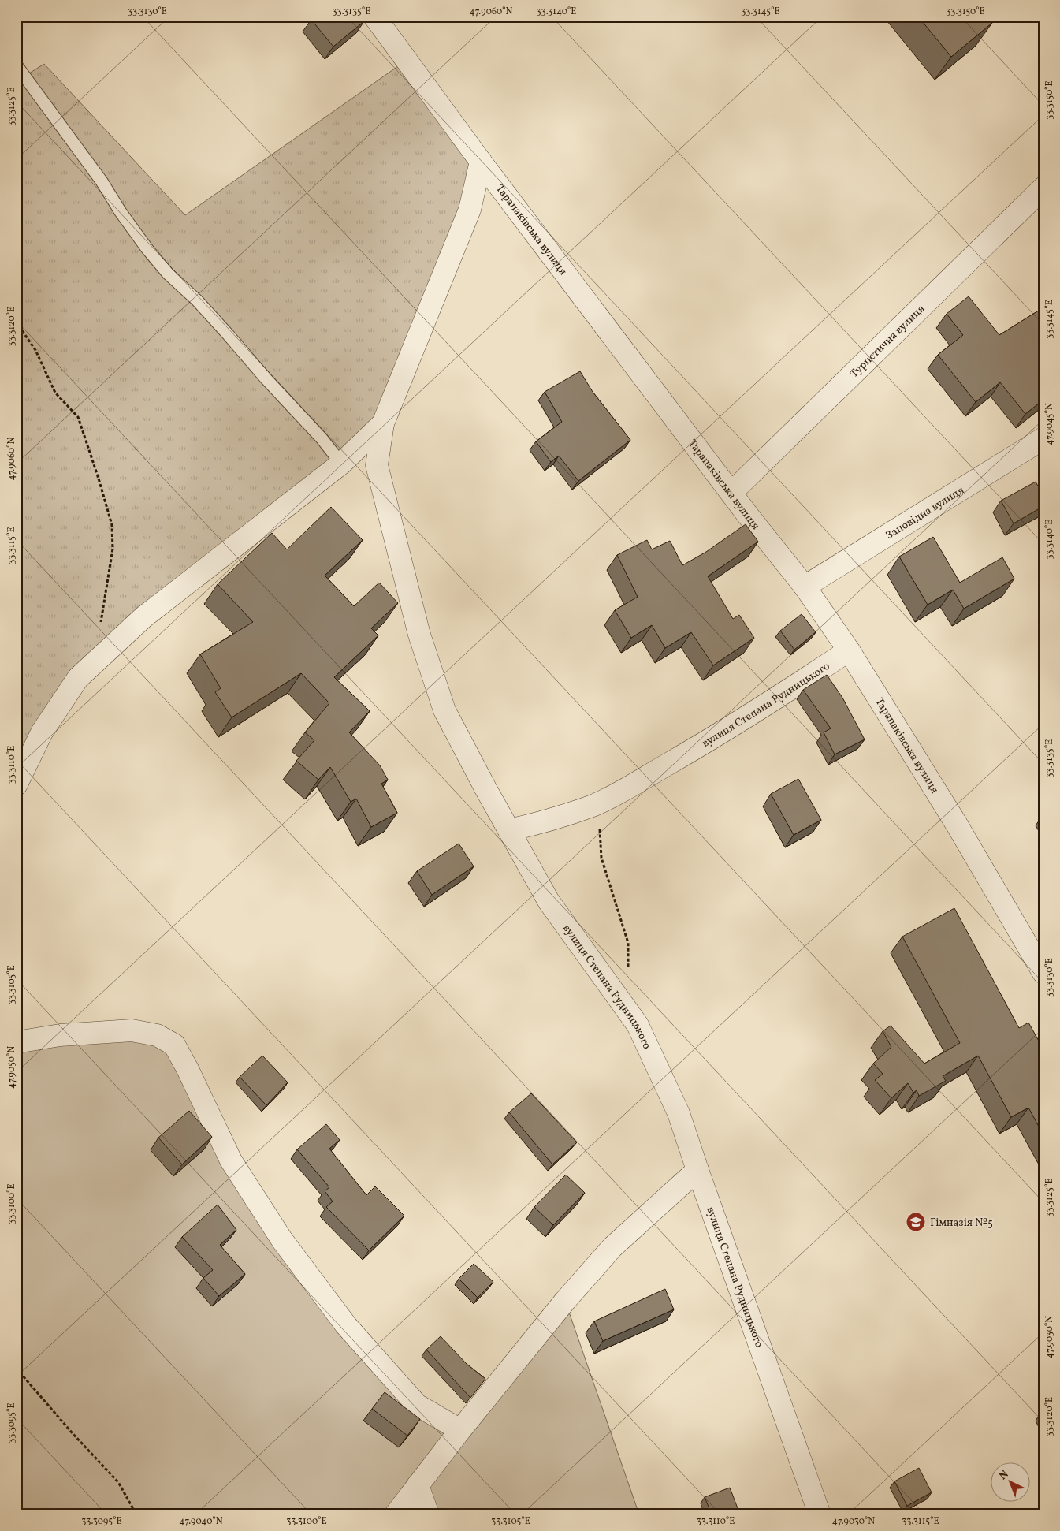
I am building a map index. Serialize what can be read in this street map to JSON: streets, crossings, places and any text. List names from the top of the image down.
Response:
{
  "streets": {
    "street": [
      "Тарапаківська вулиця",
      "Туристична вулиця",
      "Заповідна вулиця",
      "вулиця Степана Рудницького"
    ]
  },
  "crossings": [
    ["Тарапаківська вулиця", "Туристична вулиця"],
    ["Тарапаківська вулиця", "Заповідна вулиця"],
    ["Тарапаківська вулиця", "вулиця Степана Рудницького"]
  ],
  "places": {
    "school or university": ["Гімназія №5"]
  },
  "north": "top left",
  "coordinates": [
    "33.3130°E",
    "33.3135°E",
    "47.9060°N",
    "33.3140°E",
    "33.3145°E",
    "33.3150°E",
    "33.3125°E",
    "33.3120°E",
    "47.9045°N",
    "33.3115°E",
    "33.3110°E",
    "33.3105°E",
    "47.9050°N",
    "33.3100°E",
    "47.9030°N",
    "33.3095°E",
    "47.9040°N"
  ]
}
